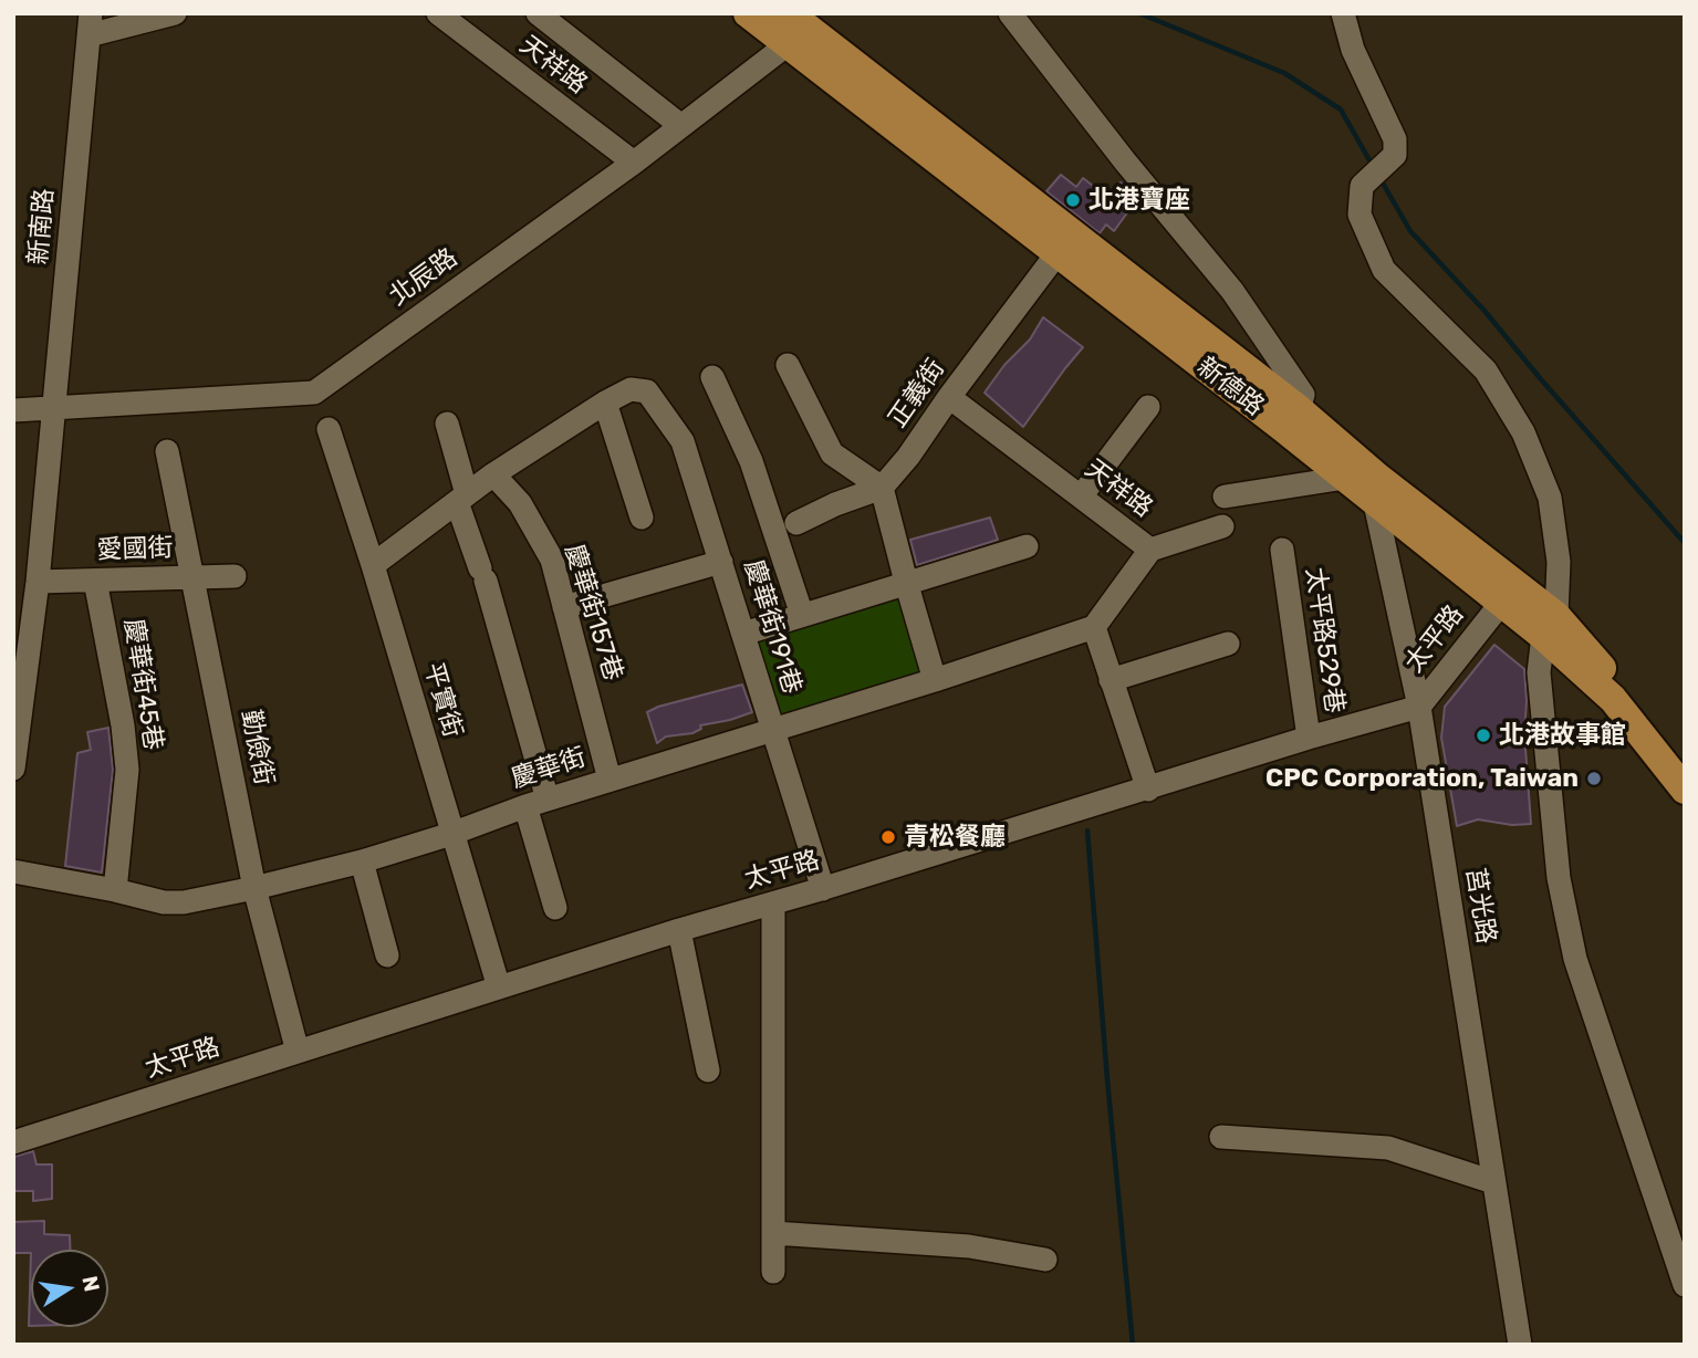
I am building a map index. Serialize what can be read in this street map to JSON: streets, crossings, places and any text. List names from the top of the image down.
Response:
{
  "streets": {
    "main road": ["新德路"],
    "street": [
      "天祥路",
      "新南路",
      "北辰路",
      "正義街",
      "愛國街",
      "慶華街157巷",
      "慶華街191巷",
      "太平路",
      "太平路529巷",
      "慶華街45巷",
      "平實街",
      "勤儉街",
      "慶華街",
      "莒光路"
    ]
  },
  "crossings": [
    ["天祥路", "北辰路"],
    ["天祥路", "正義街"],
    ["天祥路", "慶華街"],
    ["新南路", "北辰路"],
    ["新南路", "愛國街"],
    ["北辰路", "新德路"],
    ["新德路", "正義街"],
    ["新德路", "太平路"],
    ["新德路", "莒光路"],
    ["愛國街", "慶華街45巷"],
    ["愛國街", "勤儉街"],
    ["慶華街157巷", "慶華街"],
    ["慶華街191巷", "太平路"],
    ["慶華街191巷", "慶華街"],
    ["太平路", "太平路529巷"],
    ["太平路", "平實街"],
    ["太平路", "勤儉街"],
    ["太平路", "莒光路"],
    ["慶華街45巷", "慶華街"],
    ["平實街", "慶華街"],
    ["勤儉街", "慶華街"]
  ],
  "places": [
    "北港寶座",
    "北港故事館",
    "CPC Corporation, Taiwan",
    "青松餐廳"
  ],
  "north": "right"
}
